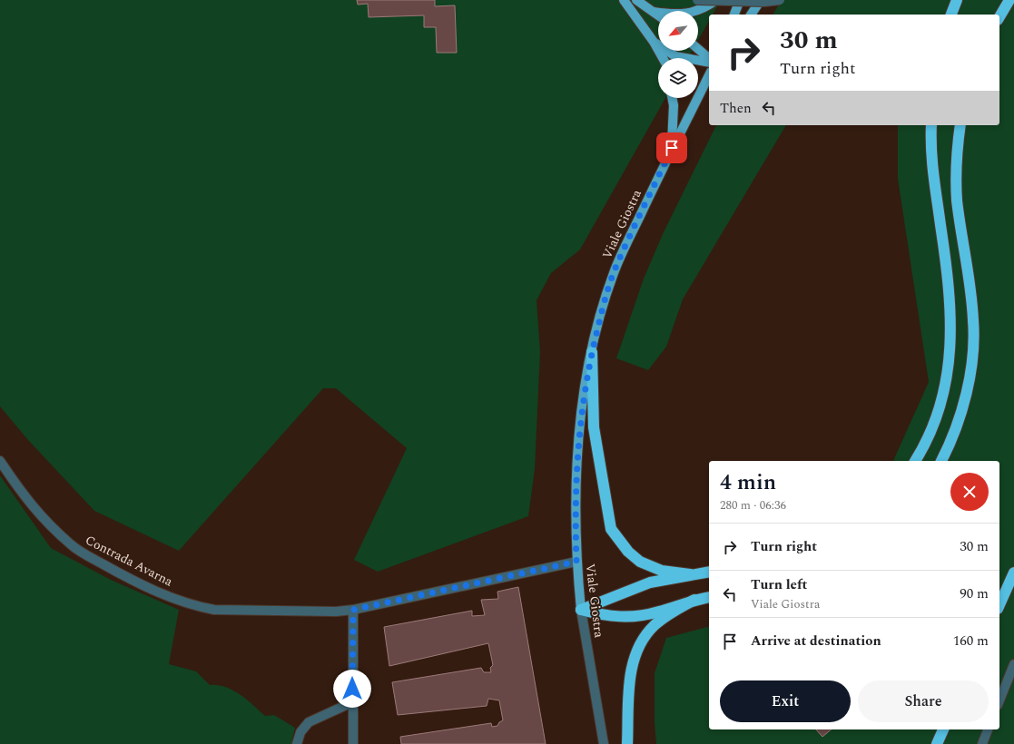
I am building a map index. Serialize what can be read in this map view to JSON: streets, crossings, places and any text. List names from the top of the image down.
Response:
{
  "streets": {
    "main road": ["Viale Giostra"],
    "street": ["Contrada Avarna"]
  },
  "crossings": [
    ["Viale Giostra", "Contrada Avarna"]
  ],
  "north": "bottom left",
  "page": {
    "turn": ["30 m", "Turn right"],
    "then": "Then",
    "heading": ["4 min", "280 m · 06:36"],
    "list": [
      {
        "name": "Turn right",
        "value": "30 m"
      },
      {
        "name": "Turn left",
        "note": "Viale Giostra",
        "value": "90 m"
      },
      {
        "name": "Arrive at destination",
        "value": "160 m"
      }
    ],
    "buttons": ["Exit", "Share"]
  }
}
